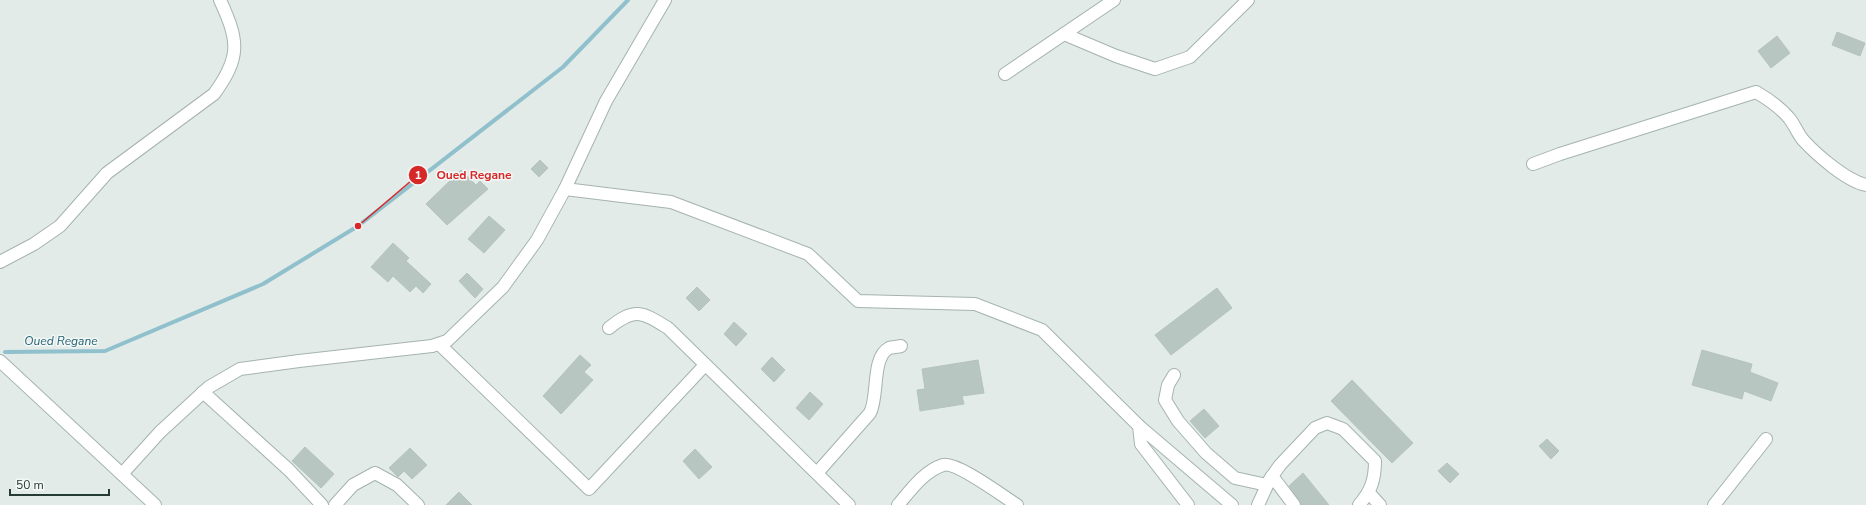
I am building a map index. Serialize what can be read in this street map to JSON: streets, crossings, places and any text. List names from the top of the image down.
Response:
{
  "water": ["Oued Regane"],
  "places": ["Oued Regane"],
  "scale_bar": "50 m"
}
